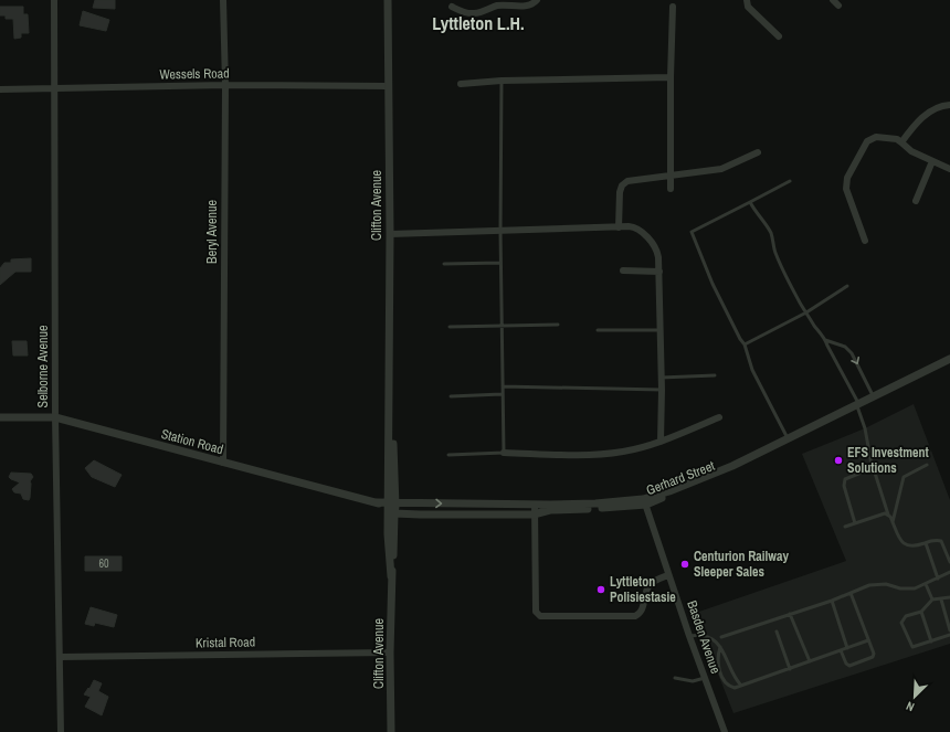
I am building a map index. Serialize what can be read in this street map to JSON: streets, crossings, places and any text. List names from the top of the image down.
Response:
{
  "streets": {
    "street": [
      "Wessels Road",
      "Clifton Avenue",
      "Beryl Avenue",
      "Selborne Avenue",
      "Station Road",
      "Gerhard Street",
      "Basden Avenue",
      "Kristal Road"
    ]
  },
  "crossings": [
    ["Wessels Road", "Clifton Avenue"],
    ["Wessels Road", "Beryl Avenue"],
    ["Wessels Road", "Selborne Avenue"],
    ["Clifton Avenue", "Station Road"],
    ["Clifton Avenue", "Gerhard Street"],
    ["Clifton Avenue", "Kristal Road"],
    ["Beryl Avenue", "Station Road"],
    ["Selborne Avenue", "Station Road"],
    ["Selborne Avenue", "Kristal Road"],
    ["Station Road", "Gerhard Street"],
    ["Gerhard Street", "Basden Avenue"]
  ],
  "districts": ["Lyttleton L.H."],
  "places": ["EFS Investment Solutions", "Centurion Railway Sleeper Sales", "Lyttleton Polisiestasie"],
  "house_numbers": ["60"],
  "north": "bottom left"
}
